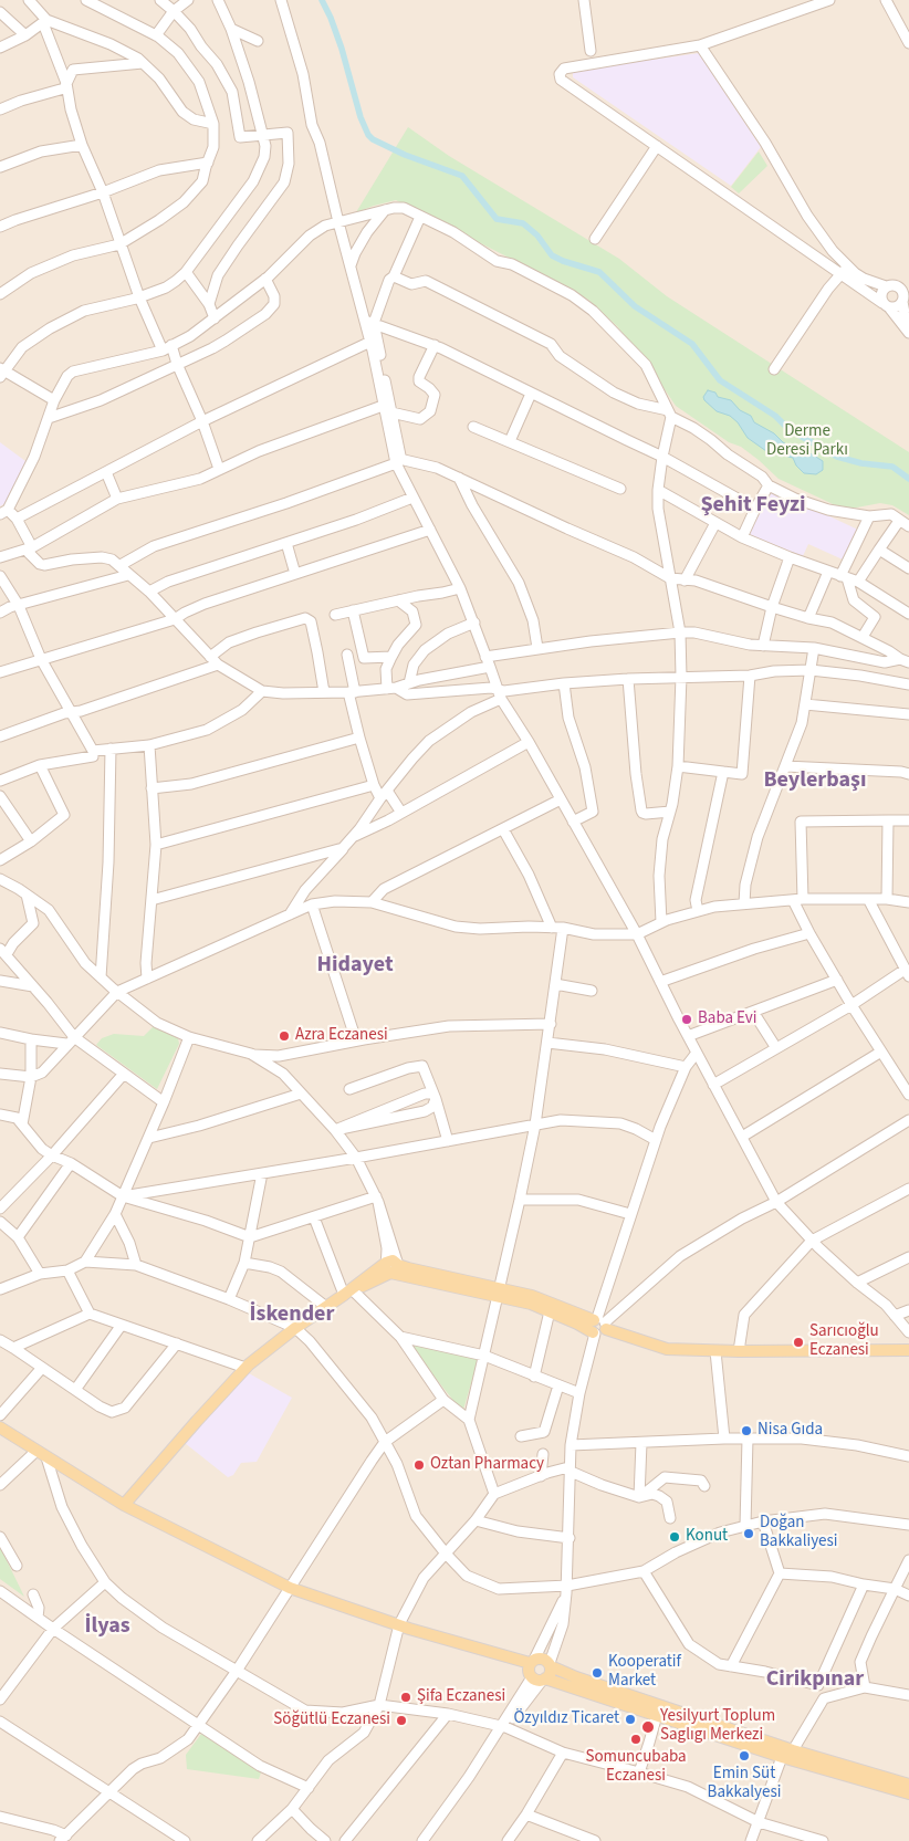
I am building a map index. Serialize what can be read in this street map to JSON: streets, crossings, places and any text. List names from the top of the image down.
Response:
{
  "districts": [
    "Şehit Feyzi",
    "Beylerbaşı",
    "Hidayet",
    "İskender",
    "İlyas",
    "Cirikpınar"
  ],
  "parks": ["Derme Deresi Parkı"],
  "places": [
    "Baba Evi",
    "Azra Eczanesi",
    "Sarıcıoğlu Eczanesi",
    "Nisa Gıda",
    "Oztan Pharmacy",
    "Doğan Bakkaliyesi",
    "Konut",
    "Kooperatif Market",
    "Şifa Eczanesi",
    "Özyıldız Ticaret",
    "Söğütlü Eczanesi",
    "Yesilyurt Toplum Saglıgı Merkezi",
    "Somuncubaba Eczanesi",
    "Emin Süt Bakkalyesi"
  ]
}
